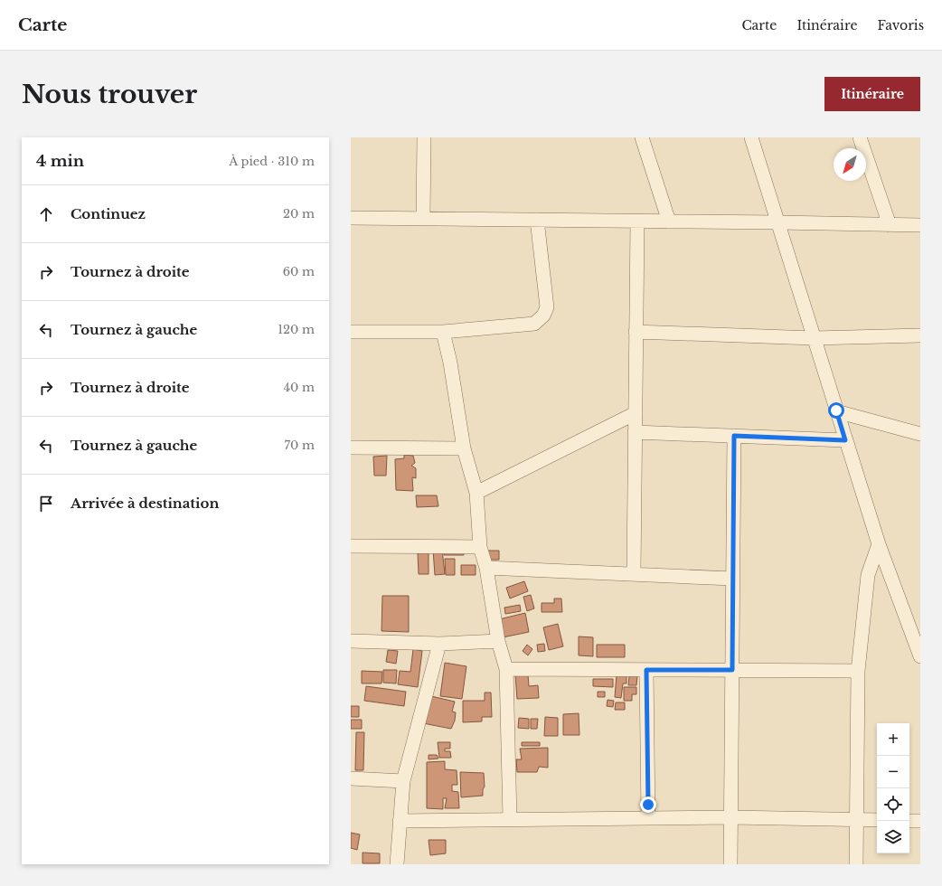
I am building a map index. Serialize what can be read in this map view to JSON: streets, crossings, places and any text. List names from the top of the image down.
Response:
{
  "north": "bottom left",
  "page": {
    "header": "Carte",
    "nav": ["Carte", "Itinéraire", "Favoris"],
    "buttons": "Itinéraire",
    "title": "Nous trouver",
    "heading": ["4 min", "À pied · 310 m"],
    "list": [
      ["Continuez", "20 m"],
      ["Tournez à droite", "60 m"],
      ["Tournez à gauche", "120 m"],
      ["Tournez à droite", "40 m"],
      ["Tournez à gauche", "70 m"],
      "Arrivée à destination"
    ],
    "map_buttons": ["+", "−"]
  }
}
